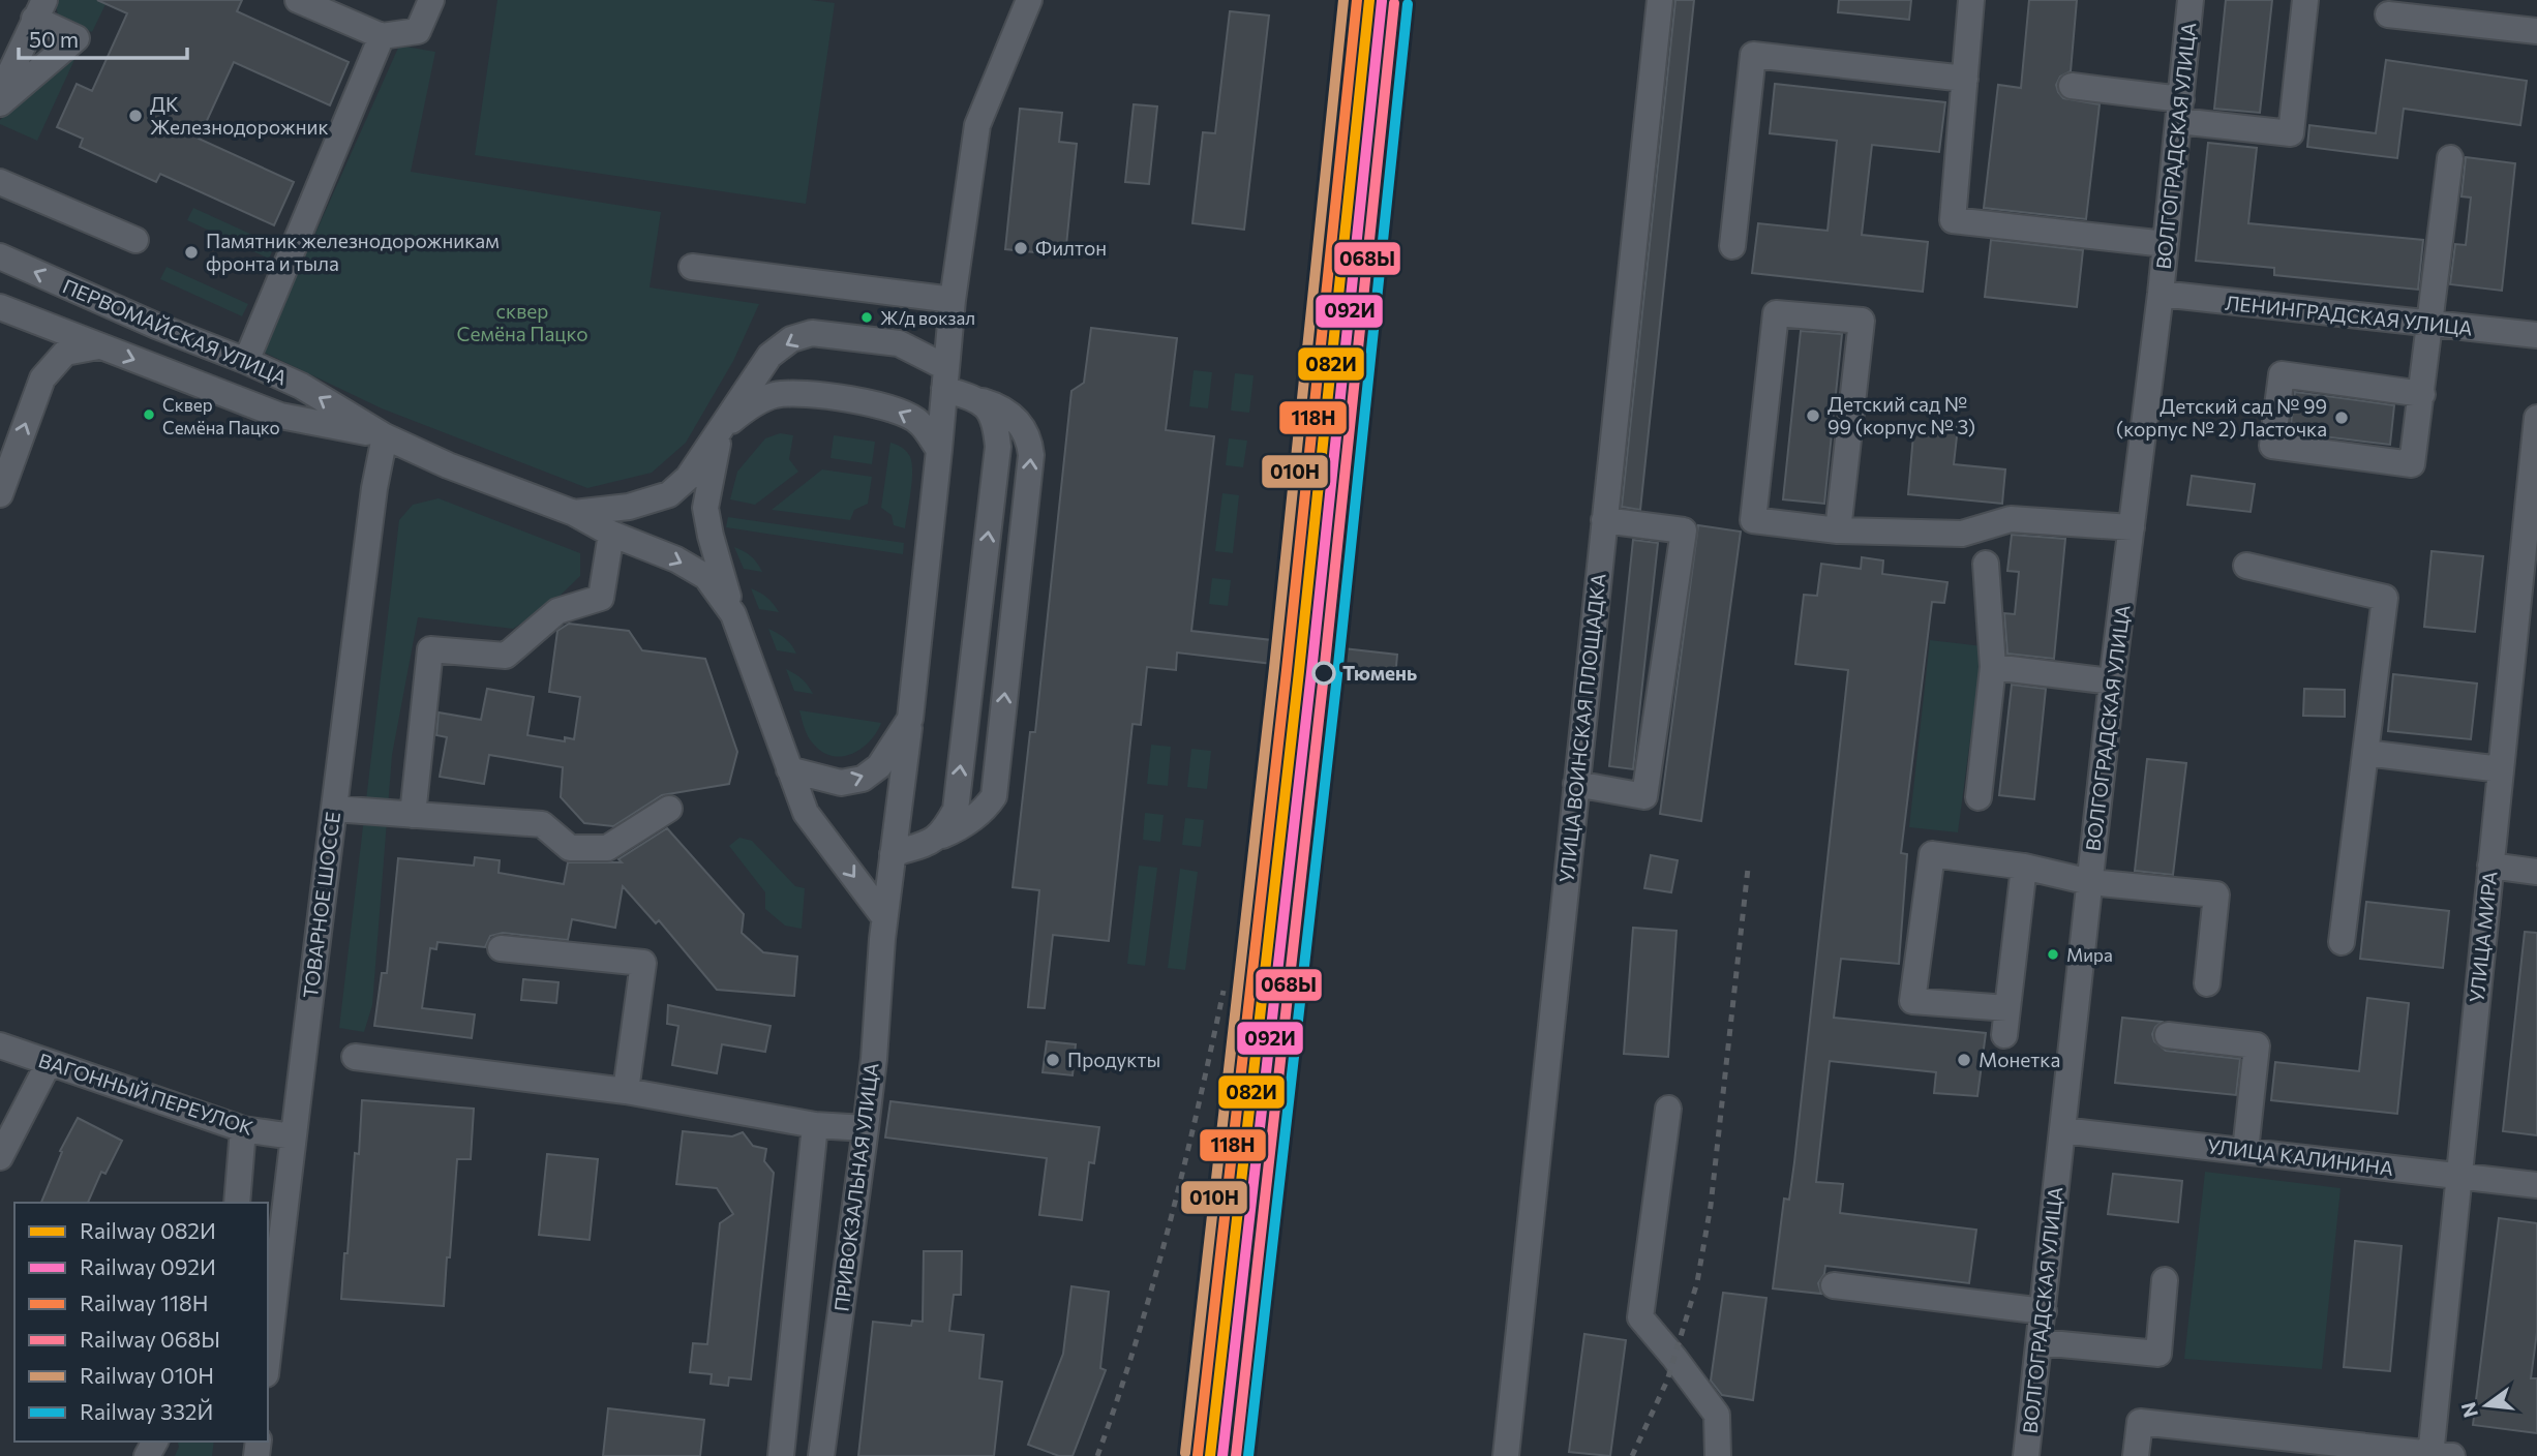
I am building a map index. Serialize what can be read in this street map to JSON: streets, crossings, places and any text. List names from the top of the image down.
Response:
{
  "streets": {
    "street": [
      "ВОЛГОГРАДСКАЯ УЛИЦА",
      "ЛЕНИНГРАДСКАЯ УЛИЦА",
      "ПЕРВОМАЙСКАЯ УЛИЦА",
      "УЛИЦА ВОИНСКАЯ ПЛОЩАДКА",
      "ТОВАРНОЕ ШОССЕ",
      "УЛИЦА МИРА",
      "ВАГОННЫЙ ПЕРЕУЛОК",
      "УЛИЦА КАЛИНИНА",
      "ПРИВОКЗАЛЬНАЯ УЛИЦА"
    ]
  },
  "crossings": [
    ["ВОЛГОГРАДСКАЯ УЛИЦА", "ЛЕНИНГРАДСКАЯ УЛИЦА"],
    ["ВОЛГОГРАДСКАЯ УЛИЦА", "УЛИЦА КАЛИНИНА"],
    ["ПЕРВОМАЙСКАЯ УЛИЦА", "ТОВАРНОЕ ШОССЕ"],
    ["ПЕРВОМАЙСКАЯ УЛИЦА", "ПРИВОКЗАЛЬНАЯ УЛИЦА"],
    ["ТОВАРНОЕ ШОССЕ", "ВАГОННЫЙ ПЕРЕУЛОК"],
    ["УЛИЦА МИРА", "УЛИЦА КАЛИНИНА"]
  ],
  "parks": ["сквер Семёна Пацко"],
  "places": [
    "ДК Железнодорожник",
    "Филтон",
    "Памятник железнодорожникам фронта и тыла",
    "Ж/д вокзал",
    "Сквер Семёна Пацко",
    "Детский сад № 99 (корпус № 3)",
    "Детский сад № 99 (корпус № 2) Ласточка",
    "Тюмень",
    "Мира",
    "Продукты",
    "Монетка"
  ],
  "lines": [
    "rail line 082И",
    "rail line 118Н",
    "rail line 010Н",
    "rail line 092И",
    "rail line 068Ы",
    "rail line 332Й"
  ],
  "legend": [
    "Railway 082И",
    "Railway 092И",
    "Railway 118Н",
    "Railway 068Ы",
    "Railway 010Н",
    "Railway 332Й"
  ],
  "scale_bar": "50 m",
  "north": "left"
}
